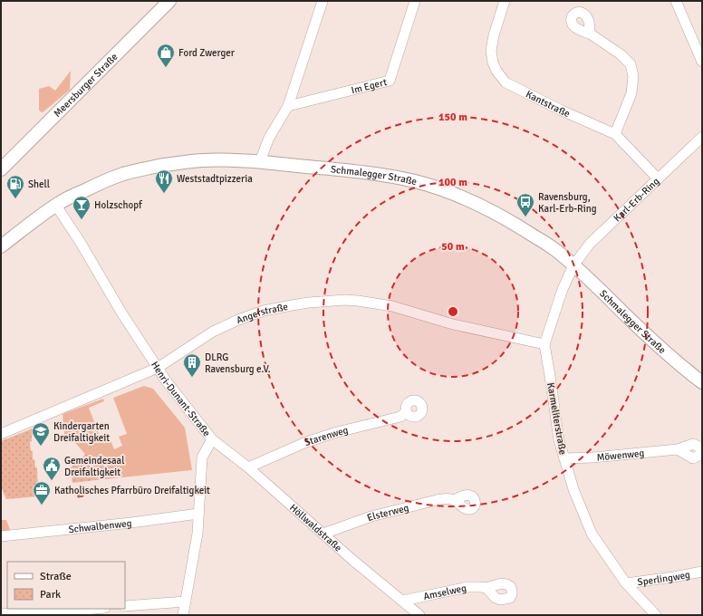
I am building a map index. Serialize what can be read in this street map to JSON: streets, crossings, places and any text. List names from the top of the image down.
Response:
{
  "streets": {
    "street": [
      "Meersburger Straße",
      "Im Egert",
      "Kantstraße",
      "Schmalegger Straße",
      "Karl-Erb-Ring",
      "Angerstraße",
      "Henri-Dunant-Straße",
      "Karmeliterstraße",
      "Starenweg",
      "Möwenweg",
      "Elsterweg",
      "Schwalbenweg",
      "Höllwaldstraße",
      "Sperlingweg",
      "Amselweg"
    ]
  },
  "crossings": [
    ["Kantstraße", "Karl-Erb-Ring"],
    ["Schmalegger Straße", "Karl-Erb-Ring"],
    ["Schmalegger Straße", "Henri-Dunant-Straße"],
    ["Schmalegger Straße", "Karmeliterstraße"],
    ["Karl-Erb-Ring", "Karmeliterstraße"],
    ["Angerstraße", "Henri-Dunant-Straße"],
    ["Angerstraße", "Karmeliterstraße"],
    ["Henri-Dunant-Straße", "Schwalbenweg"],
    ["Henri-Dunant-Straße", "Höllwaldstraße"],
    ["Karmeliterstraße", "Möwenweg"],
    ["Karmeliterstraße", "Sperlingweg"],
    ["Starenweg", "Höllwaldstraße"],
    ["Elsterweg", "Höllwaldstraße"],
    ["Höllwaldstraße", "Amselweg"]
  ],
  "places": {
    "shop": ["Ford Zwerger"],
    "restaurant": ["Weststadtpizzeria"],
    "fuel station": ["Shell"],
    "bus stop": ["Ravensburg, Karl-Erb-Ring"],
    "bar": ["Holzschopf"],
    "building": ["DLRG Ravensburg e.V."],
    "school or university": ["Kindergarten Dreifaltigkeit"],
    "public building": ["Gemeindesaal Dreifaltigkeit"],
    "office": ["Katholisches Pfarrbüro Dreifaltigkeit"]
  },
  "legend": ["Straße", "Park"],
  "rings": ["150 m", "100 m", "50 m"]
}
